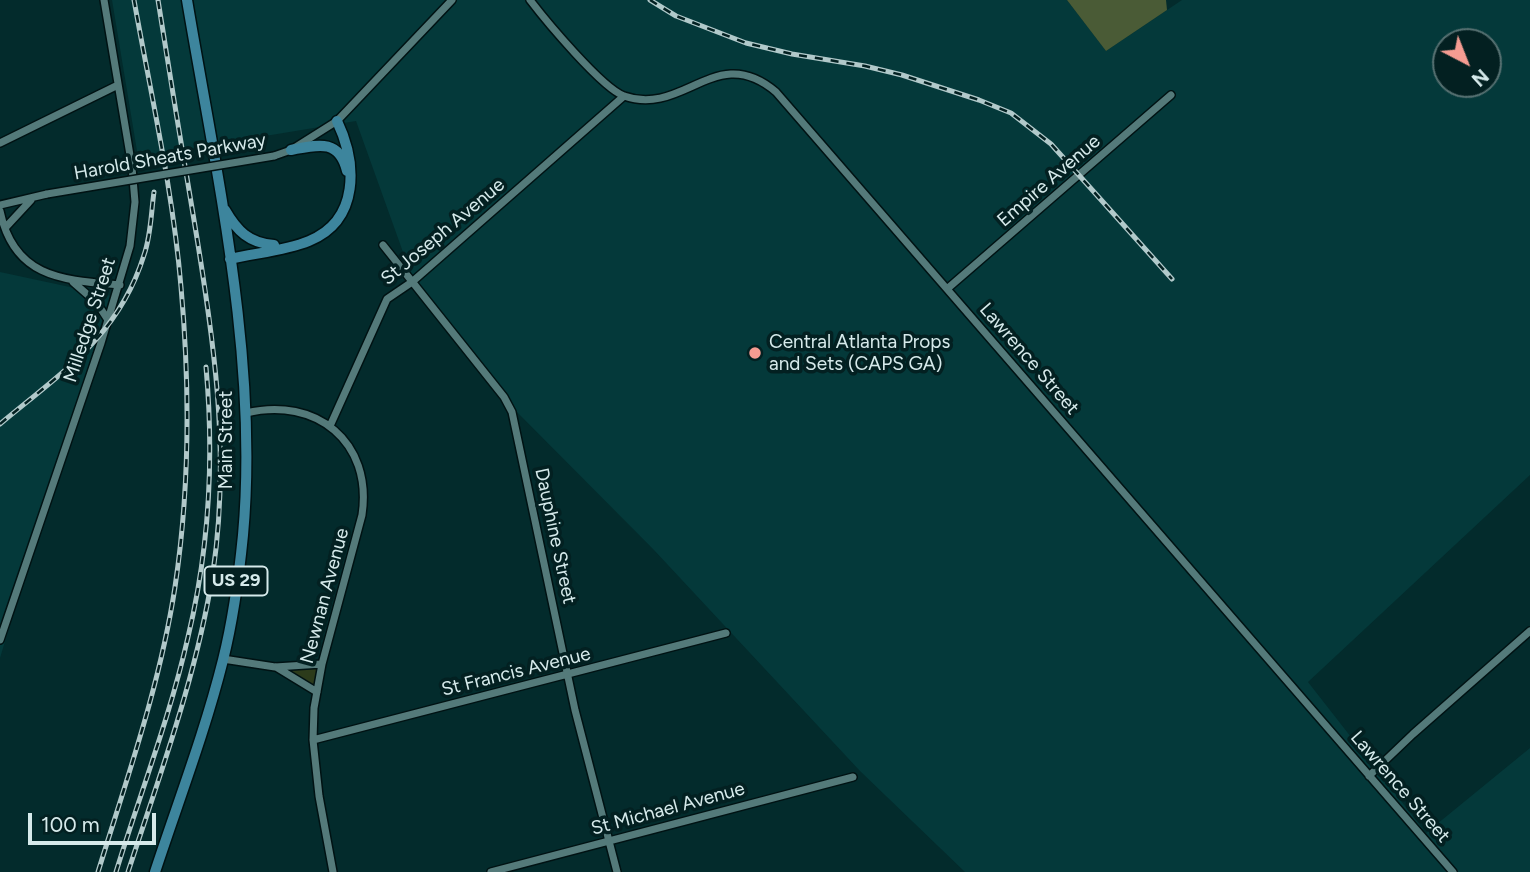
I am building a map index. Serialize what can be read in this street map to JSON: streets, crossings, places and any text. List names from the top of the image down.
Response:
{
  "streets": {
    "main road": ["Main Street", "US 29"],
    "street": [
      "Harold Sheats Parkway",
      "Empire Avenue",
      "St Joseph Avenue",
      "Milledge Street",
      "Lawrence Street",
      "Dauphine Street",
      "Newnan Avenue",
      "St Francis Avenue",
      "St Michael Avenue"
    ]
  },
  "crossings": [
    ["Empire Avenue", "Lawrence Street"],
    ["St Joseph Avenue", "Lawrence Street"],
    ["St Joseph Avenue", "Dauphine Street"],
    ["St Joseph Avenue", "Newnan Avenue"],
    ["Main Street", "Newnan Avenue"],
    ["Dauphine Street", "St Francis Avenue"],
    ["Dauphine Street", "St Michael Avenue"],
    ["Newnan Avenue", "St Francis Avenue"]
  ],
  "places": ["Central Atlanta Props and Sets (CAPS GA)"],
  "scale_bar": "100 m",
  "north": "bottom right"
}
